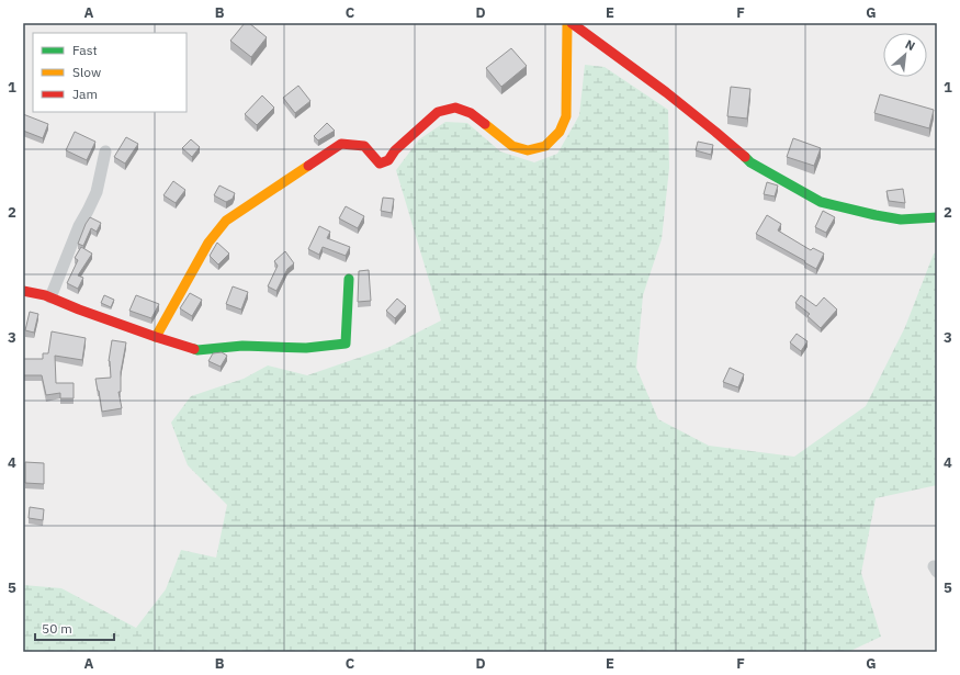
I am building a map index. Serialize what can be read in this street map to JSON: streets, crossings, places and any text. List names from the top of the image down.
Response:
{
  "legend": ["Fast", "Slow", "Jam"],
  "scale_bar": "50 m",
  "north": "top right",
  "grid": {
    "columns": [
      "A",
      "B",
      "C",
      "D",
      "E",
      "F",
      "G"
    ],
    "rows": [
      "1",
      "2",
      "3",
      "4",
      "5"
    ]
  }
}
